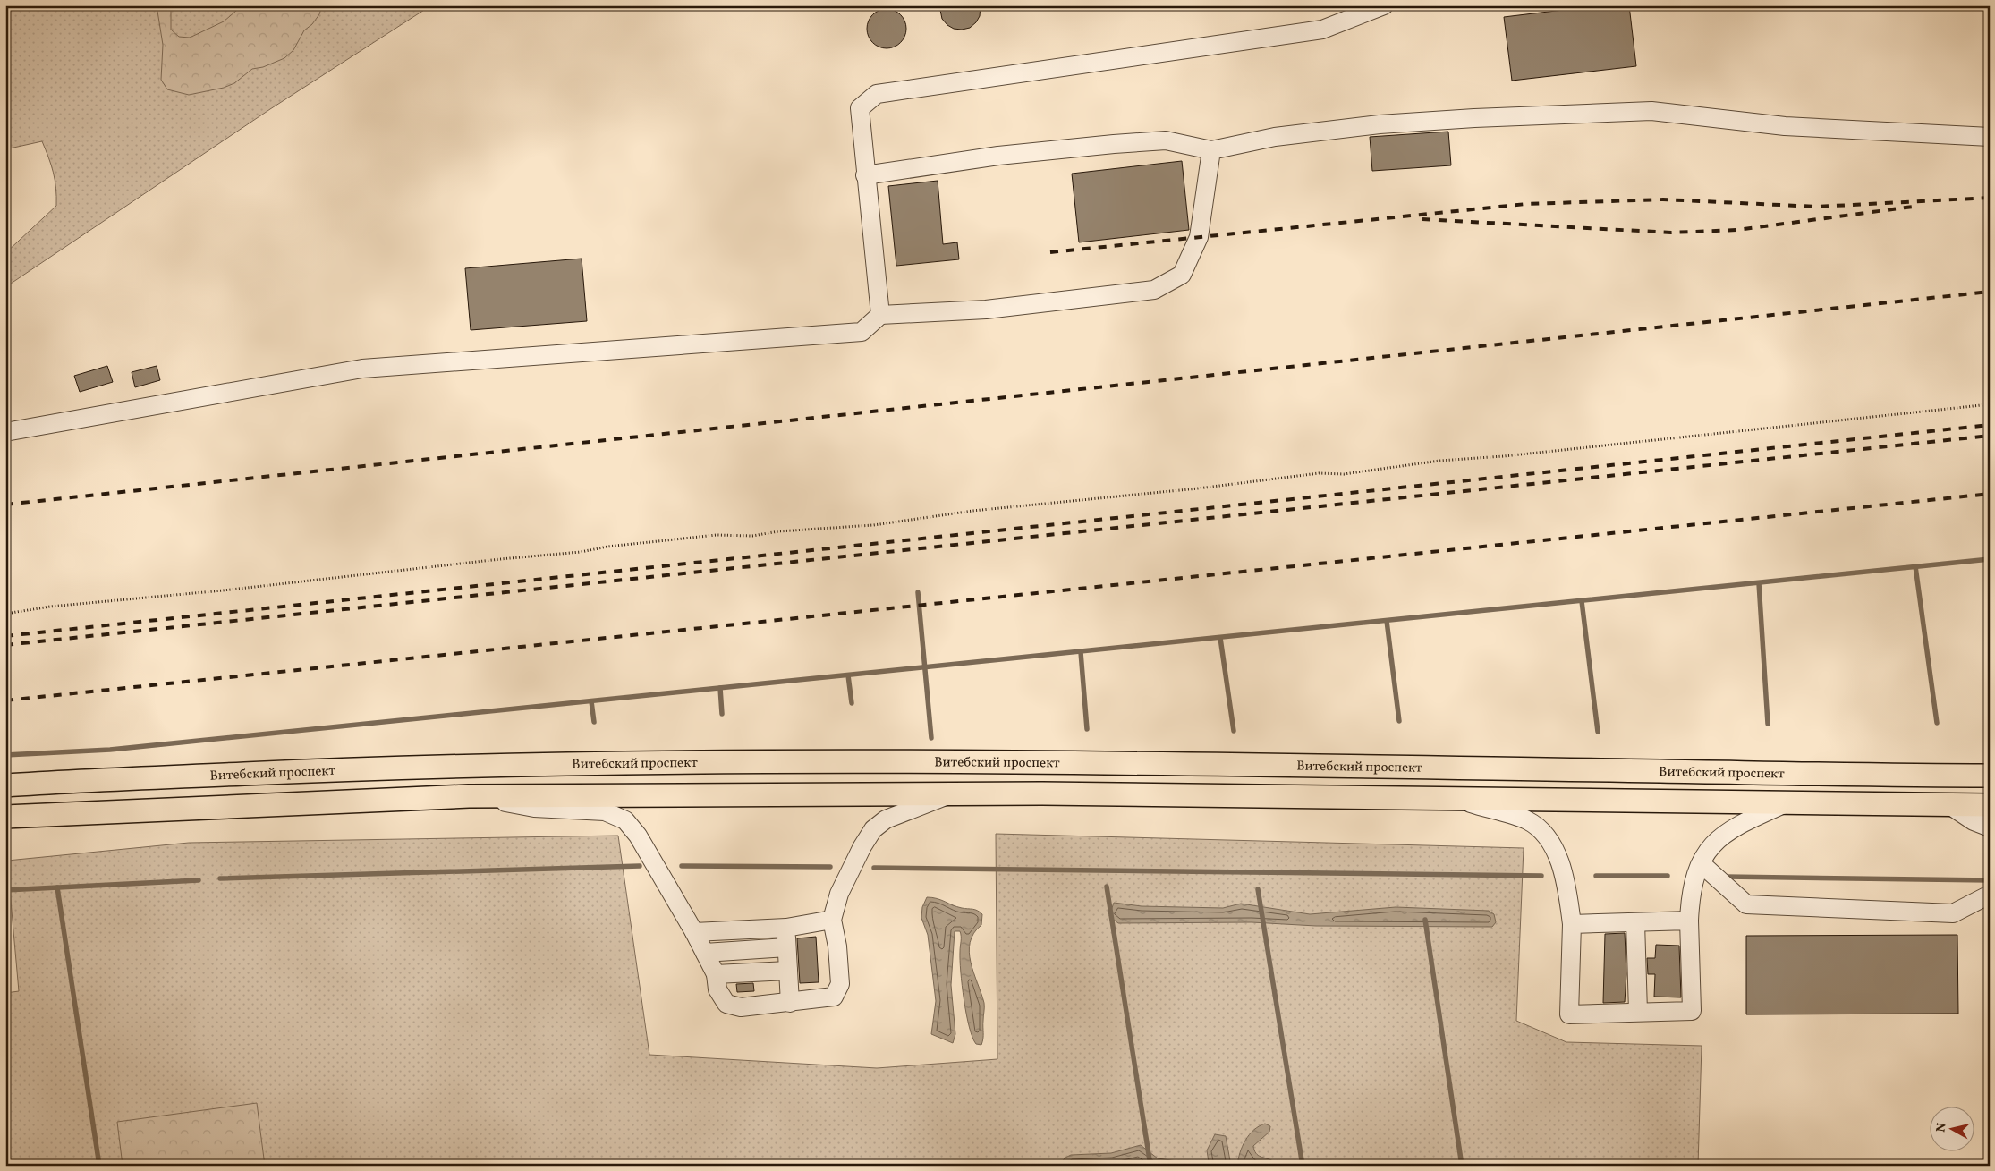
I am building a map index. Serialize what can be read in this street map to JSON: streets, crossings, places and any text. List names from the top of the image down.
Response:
{
  "streets": {
    "main road": ["Витебский проспект"]
  },
  "north": "left"
}
